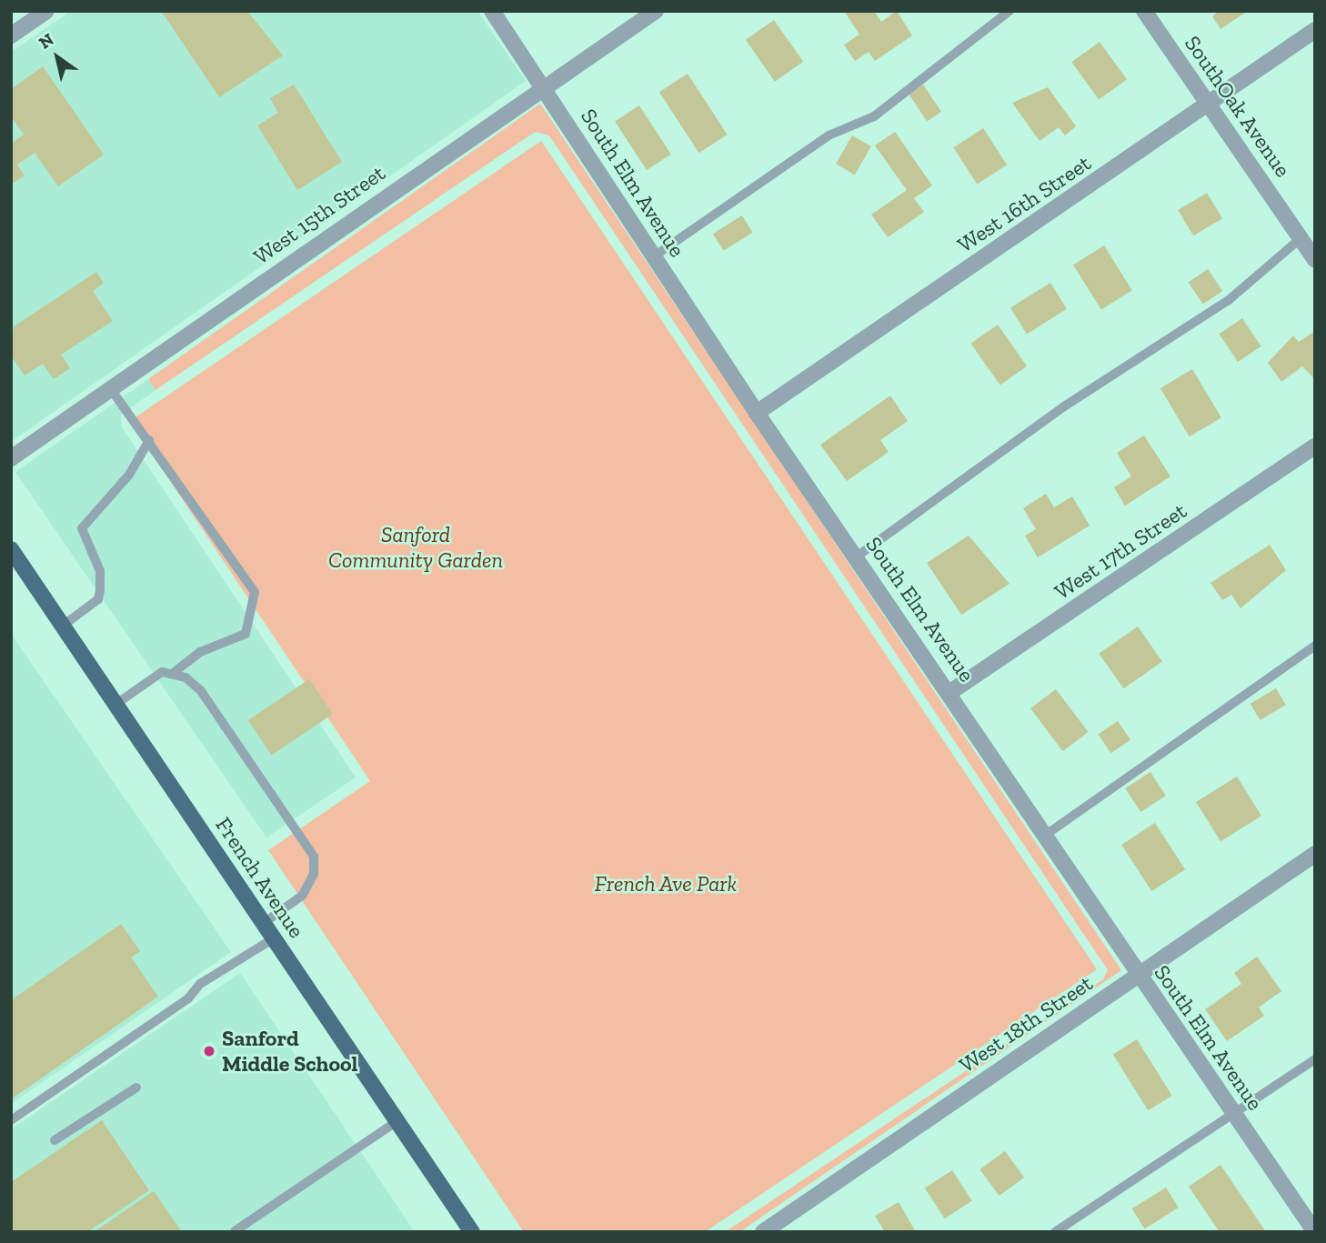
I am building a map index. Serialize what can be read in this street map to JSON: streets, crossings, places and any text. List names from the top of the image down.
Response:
{
  "streets": {
    "main road": ["French Avenue"],
    "street": [
      "SouthOak Avenue",
      "South Elm Avenue",
      "West 16th Street",
      "West 15th Street",
      "West 17th Street",
      "West 18th Street"
    ]
  },
  "crossings": [
    ["SouthOak Avenue", "West 16th Street"],
    ["South Elm Avenue", "West 16th Street"],
    ["South Elm Avenue", "West 15th Street"],
    ["South Elm Avenue", "West 17th Street"],
    ["South Elm Avenue", "West 18th Street"]
  ],
  "parks": ["Sanford Community Garden", "French Ave Park"],
  "places": ["Sanford Middle School"],
  "north": "top left"
}
